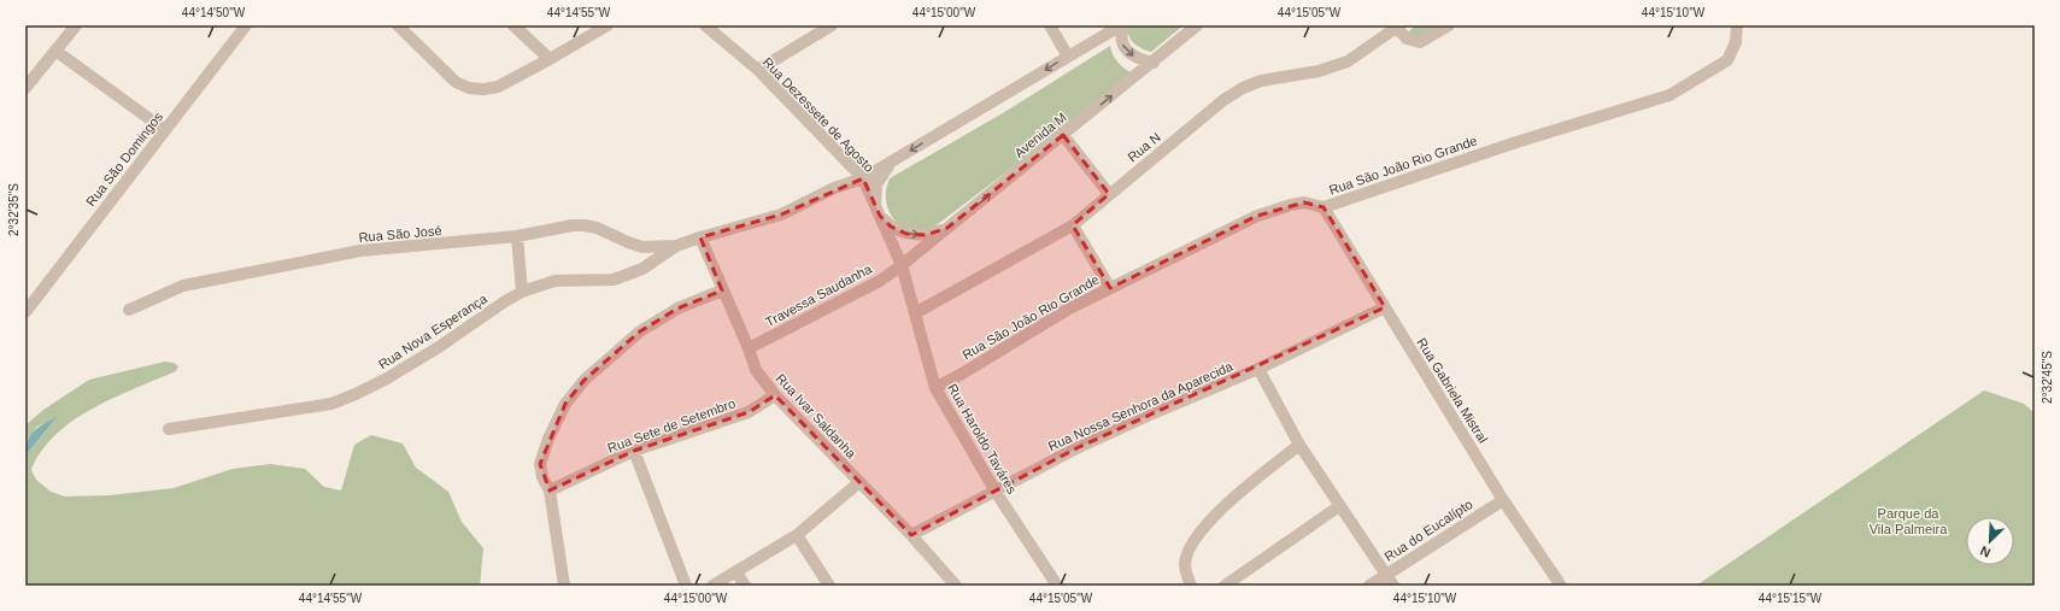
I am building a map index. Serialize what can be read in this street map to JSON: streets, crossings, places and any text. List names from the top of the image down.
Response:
{
  "streets": {
    "street": [
      "Rua Dezessete de Agosto",
      "Avenida M",
      "Rua N",
      "Rua São Domingos",
      "Rua São João Rio Grande",
      "Rua São José",
      "Travessa Saudanha",
      "Rua Nova Esperança",
      "Rua Gabriela Mistral",
      "Rua Nossa Senhora da Aparecida",
      "Rua Ivar Saldanha",
      "Rua Sete de Setembro",
      "Rua Haroldo Taváres",
      "Rua do Eucalípto"
    ]
  },
  "crossings": [
    ["Rua Dezessete de Agosto", "Avenida M"],
    ["Rua Dezessete de Agosto", "Travessa Saudanha"],
    ["Rua Dezessete de Agosto", "Rua Haroldo Taváres"],
    ["Avenida M", "Travessa Saudanha"],
    ["Avenida M", "Rua Haroldo Taváres"],
    ["Rua N", "Rua Haroldo Taváres"],
    ["Rua São João Rio Grande", "Rua Gabriela Mistral"],
    ["Rua São João Rio Grande", "Rua Haroldo Taváres"],
    ["Rua São José", "Rua Nova Esperança"],
    ["Travessa Saudanha", "Rua Ivar Saldanha"],
    ["Travessa Saudanha", "Rua Haroldo Taváres"],
    ["Rua Gabriela Mistral", "Rua Nossa Senhora da Aparecida"],
    ["Rua Gabriela Mistral", "Rua do Eucalípto"],
    ["Rua Nossa Senhora da Aparecida", "Rua Ivar Saldanha"],
    ["Rua Nossa Senhora da Aparecida", "Rua Haroldo Taváres"],
    ["Rua Ivar Saldanha", "Rua Sete de Setembro"]
  ],
  "parks": ["Parque da Vila Palmeira"],
  "north": "bottom left",
  "coordinates": [
    "44°14'50\"W",
    "44°14'55\"W",
    "44°15'00\"W",
    "44°15'05\"W",
    "44°15'10\"W",
    "2°32'35\"S",
    "2°32'45\"S",
    "44°15'15\"W"
  ]
}
